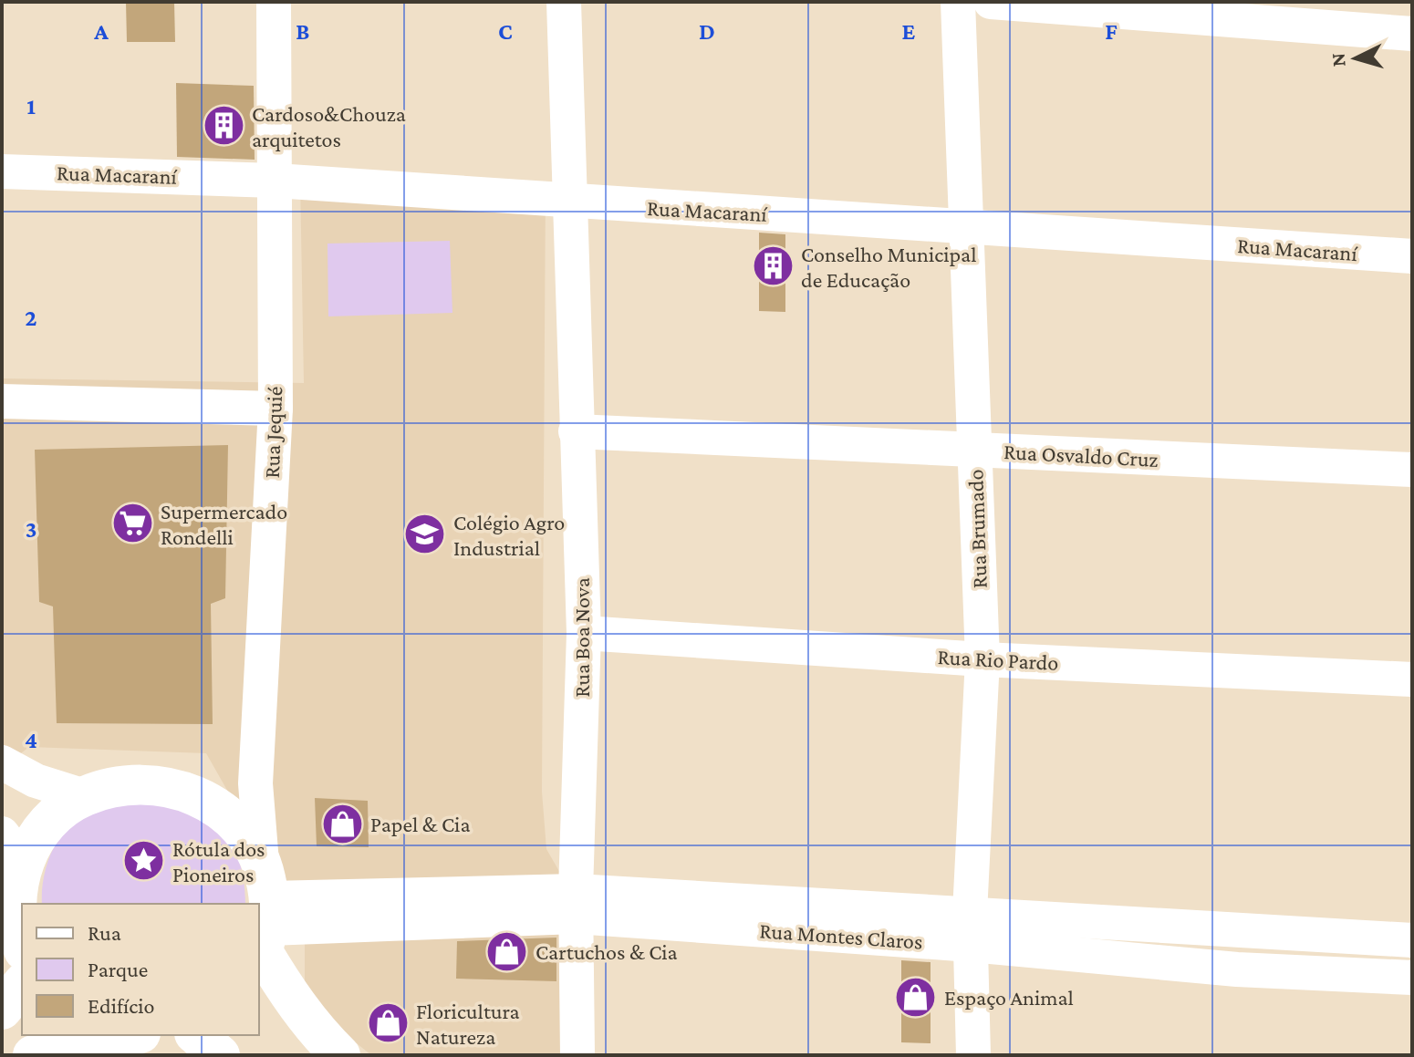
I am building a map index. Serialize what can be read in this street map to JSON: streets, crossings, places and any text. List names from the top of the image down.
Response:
{
  "streets": {
    "street": [
      "Rua Macaraní",
      "Rua Jequié",
      "Rua Osvaldo Cruz",
      "Rua Brumado",
      "Rua Boa Nova",
      "Rua Rio Pardo",
      "Rua Montes Claros"
    ]
  },
  "crossings": [
    ["Rua Macaraní", "Rua Jequié"],
    ["Rua Macaraní", "Rua Brumado"],
    ["Rua Macaraní", "Rua Boa Nova"],
    ["Rua Jequié", "Rua Montes Claros"],
    ["Rua Osvaldo Cruz", "Rua Brumado"],
    ["Rua Osvaldo Cruz", "Rua Boa Nova"],
    ["Rua Brumado", "Rua Rio Pardo"],
    ["Rua Brumado", "Rua Montes Claros"],
    ["Rua Boa Nova", "Rua Rio Pardo"],
    ["Rua Boa Nova", "Rua Montes Claros"]
  ],
  "places": {
    "building": ["Cardoso&Chouza arquitetos", "Conselho Municipal de Educação"],
    "supermarket": ["Supermercado Rondelli"],
    "school or university": ["Colégio Agro Industrial"],
    "shop": [
      "Papel & Cia",
      "Cartuchos & Cia",
      "Espaço Animal",
      "Floricultura Natureza"
    ],
    "place": ["Rótula dos Pioneiros"]
  },
  "legend": ["Rua", "Parque", "Edifício"],
  "north": "left",
  "grid": {
    "columns": [
      "A",
      "B",
      "C",
      "D",
      "E",
      "F"
    ],
    "rows": [
      "1",
      "2",
      "3",
      "4"
    ]
  }
}
